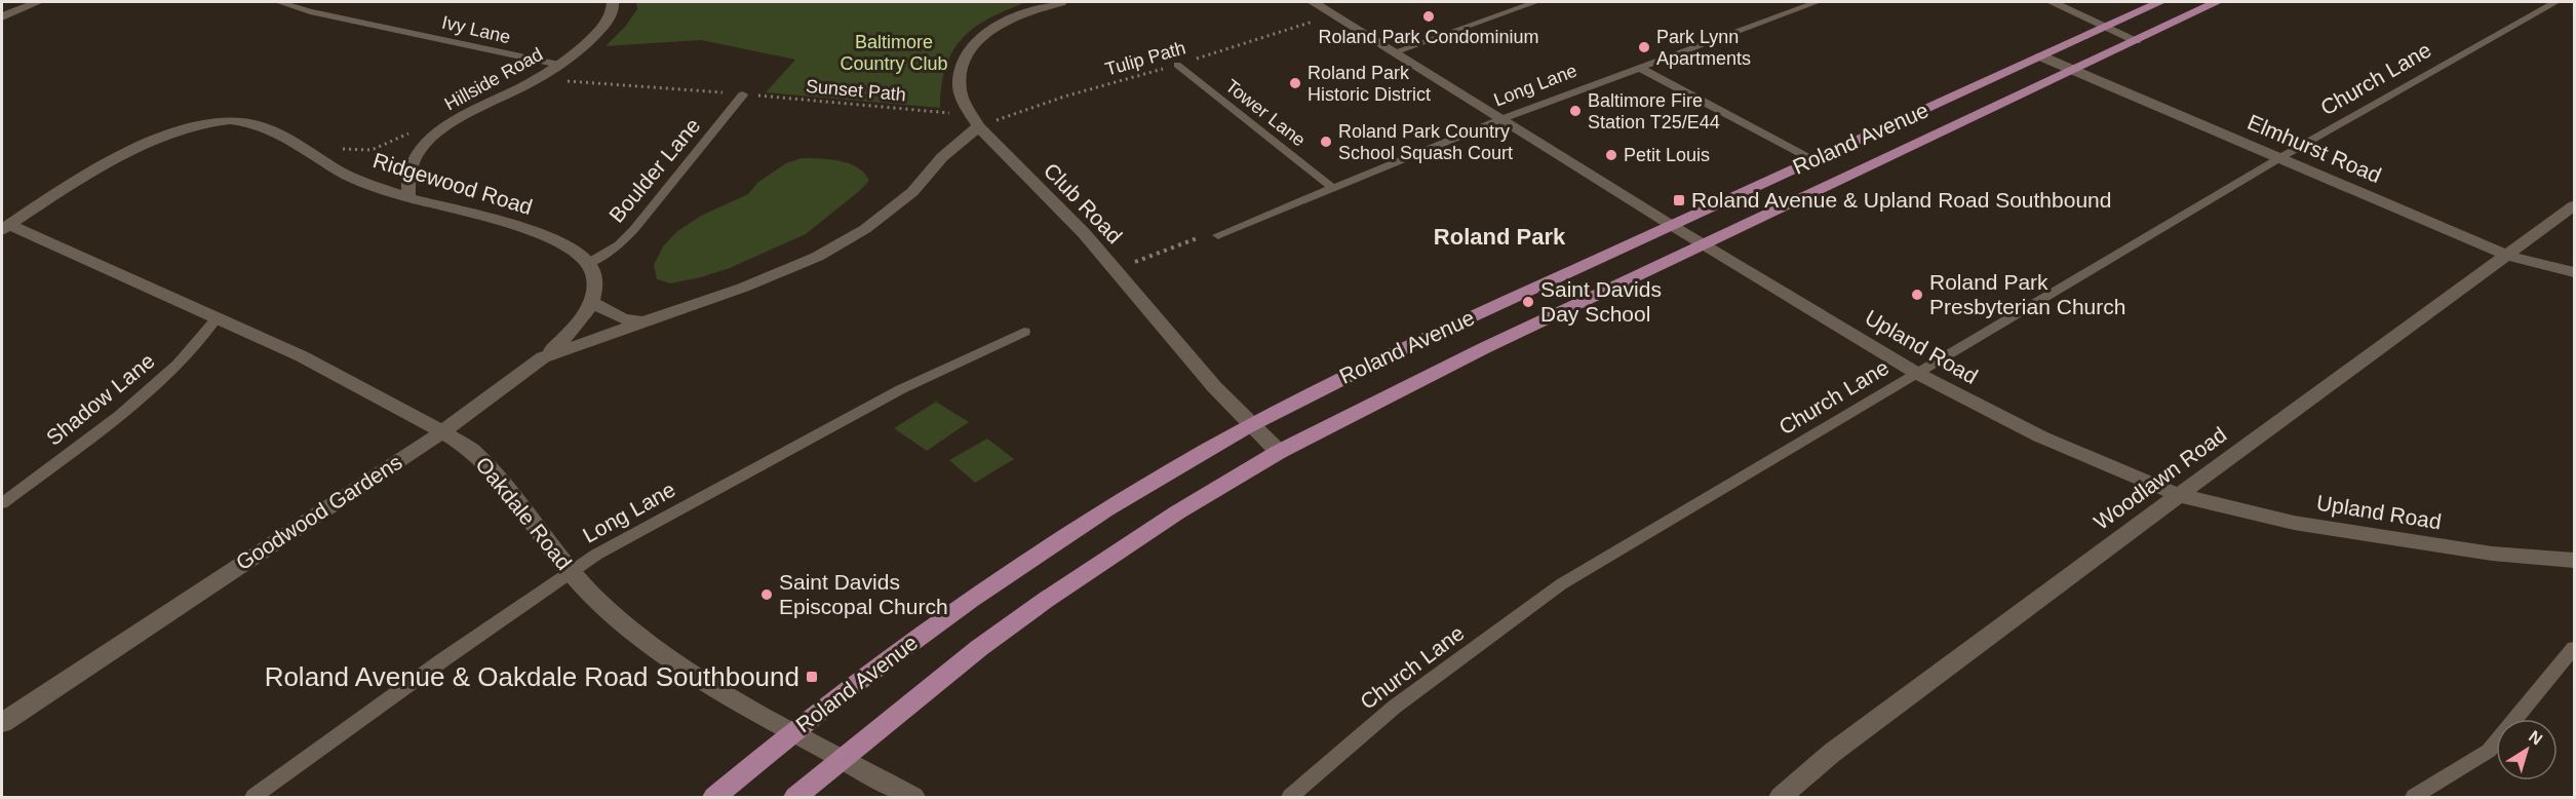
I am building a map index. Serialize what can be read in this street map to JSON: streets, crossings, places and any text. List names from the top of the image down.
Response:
{
  "streets": {
    "main road": ["Roland Avenue"],
    "street": [
      "Hillside Road",
      "Elmhurst Road",
      "Ridgewood Road",
      "Club Road",
      "Upland Road",
      "Woodlawn Road",
      "Goodwood Gardens",
      "Oakdale Road"
    ],
    "lane": [
      "Ivy Lane",
      "Church Lane",
      "Long Lane",
      "Tower Lane",
      "Boulder Lane",
      "Shadow Lane"
    ],
    "path": ["Tulip Path", "Sunset Path"]
  },
  "crossings": [
    ["Ivy Lane", "Hillside Road"],
    ["Tulip Path", "Tower Lane"],
    ["Hillside Road", "Ridgewood Road"],
    ["Church Lane", "Elmhurst Road"],
    ["Church Lane", "Upland Road"],
    ["Long Lane", "Tower Lane"],
    ["Long Lane", "Upland Road"],
    ["Long Lane", "Oakdale Road"],
    ["Roland Avenue", "Elmhurst Road"],
    ["Roland Avenue", "Club Road"],
    ["Roland Avenue", "Upland Road"],
    ["Roland Avenue", "Oakdale Road"],
    ["Elmhurst Road", "Woodlawn Road"],
    ["Boulder Lane", "Ridgewood Road"],
    ["Ridgewood Road", "Oakdale Road"],
    ["Club Road", "Goodwood Gardens"],
    ["Upland Road", "Woodlawn Road"],
    ["Shadow Lane", "Oakdale Road"],
    ["Goodwood Gardens", "Oakdale Road"]
  ],
  "districts": ["Roland Park"],
  "parks": ["Baltimore Country Club"],
  "places": {
    "other": [
      "Roland Park Condominium",
      "Park Lynn Apartments",
      "Roland Park Historic District",
      "Baltimore Fire Station T25/E44",
      "Roland Park Country School Squash Court",
      "Petit Louis",
      "Roland Park Presbyterian Church",
      "Saint Davids Day School",
      "Saint Davids Episcopal Church"
    ],
    "transit": ["Roland Avenue & Upland Road Southbound", "Roland Avenue & Oakdale Road Southbound"]
  },
  "north": "top right"
}
